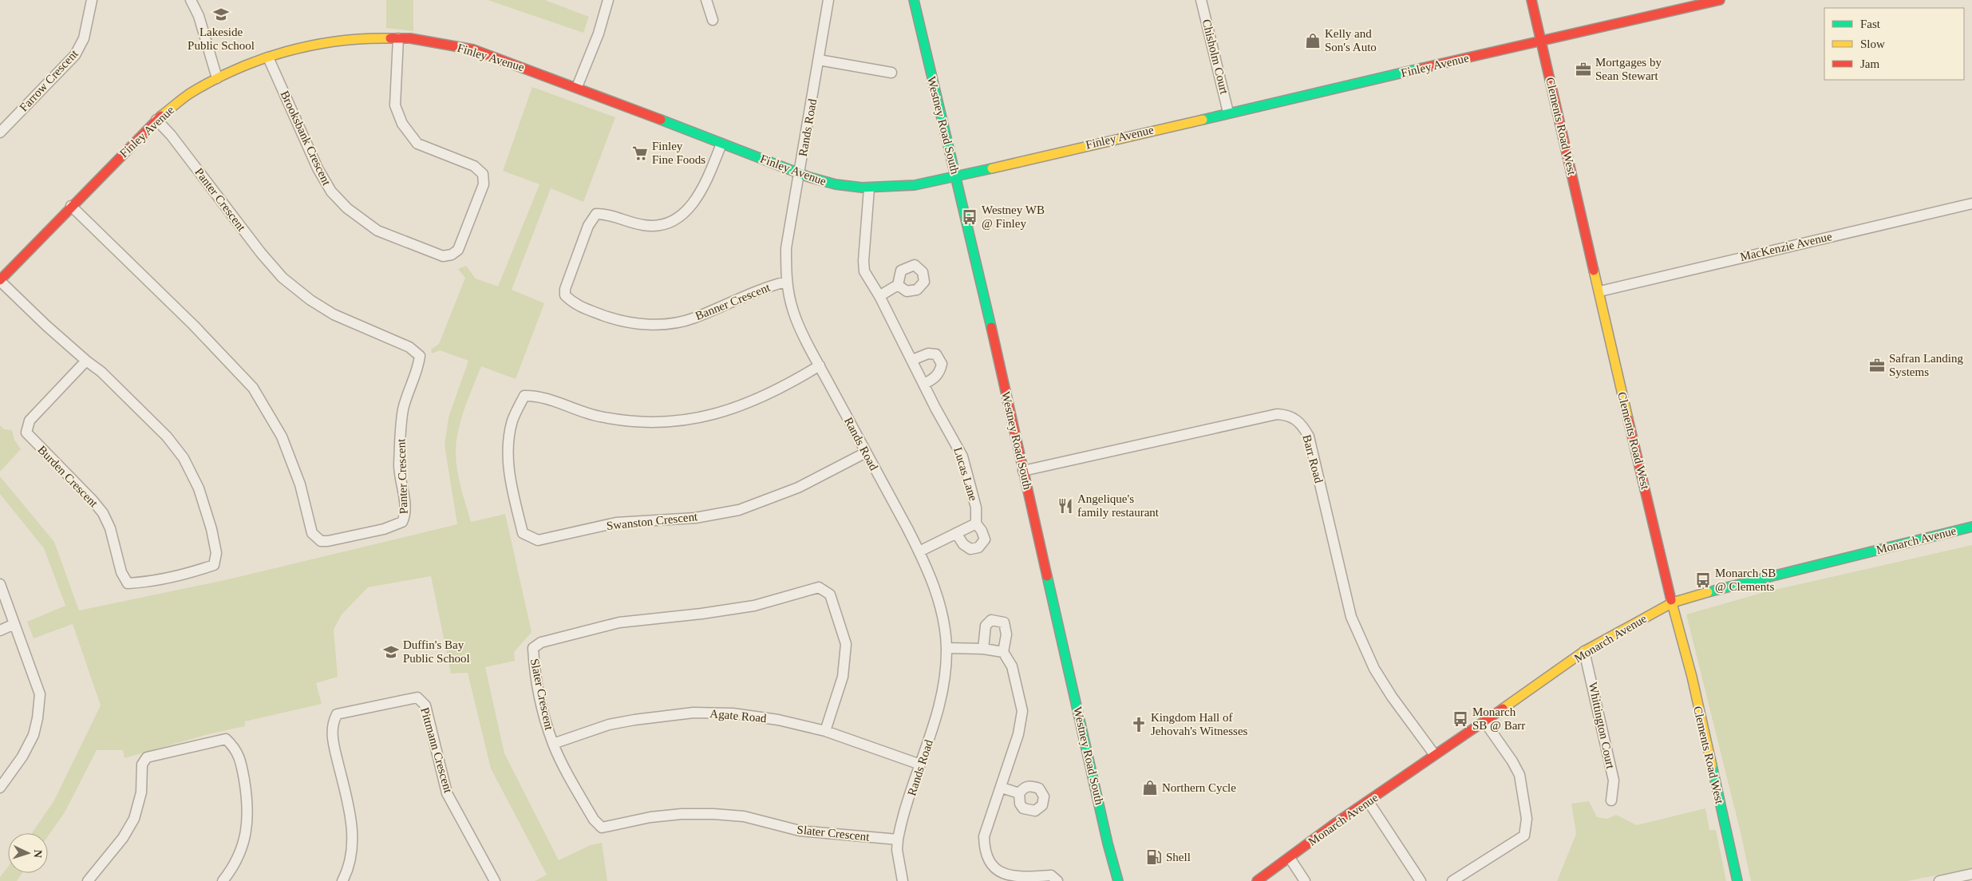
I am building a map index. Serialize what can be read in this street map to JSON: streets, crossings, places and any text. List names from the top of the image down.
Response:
{
  "streets": {
    "street": [
      "Chisholm Court",
      "Finley Avenue",
      "Farrow Crescent",
      "Westney Road South",
      "Clements Road West",
      "Rands Road",
      "Brooksbank Crescent",
      "Panter Crescent",
      "MacKenzie Avenue",
      "Banner Crescent",
      "Barr Road",
      "Lucas Lane",
      "Burden Crescent",
      "Swanston Crescent",
      "Monarch Avenue",
      "Slater Crescent",
      "Agate Road",
      "Whittington Court",
      "Pittmann Crescent"
    ]
  },
  "crossings": [
    ["Chisholm Court", "Finley Avenue"],
    ["Finley Avenue", "Westney Road South"],
    ["Finley Avenue", "Clements Road West"],
    ["Finley Avenue", "Rands Road"],
    ["Finley Avenue", "Brooksbank Crescent"],
    ["Finley Avenue", "Panter Crescent"],
    ["Finley Avenue", "Banner Crescent"],
    ["Finley Avenue", "Lucas Lane"],
    ["Finley Avenue", "Burden Crescent"],
    ["Westney Road South", "Barr Road"],
    ["Clements Road West", "MacKenzie Avenue"],
    ["Clements Road West", "Monarch Avenue"],
    ["Rands Road", "Banner Crescent"],
    ["Rands Road", "Swanston Crescent"],
    ["Rands Road", "Slater Crescent"],
    ["Rands Road", "Agate Road"],
    ["Barr Road", "Monarch Avenue"],
    ["Monarch Avenue", "Whittington Court"],
    ["Slater Crescent", "Agate Road"]
  ],
  "places": {
    "school or university": ["Lakeside Public School", "Duffin's Bay Public School"],
    "shop": ["Kelly and Son's Auto", "Northern Cycle"],
    "office": ["Mortgages by Sean Stewart", "Safran Landing Systems"],
    "supermarket": ["Finley Fine Foods"],
    "bus stop": ["Westney WB @ Finley", "Monarch SB @ Clements", "Monarch SB @ Barr"],
    "restaurant": ["Angelique's family restaurant"],
    "church": ["Kingdom Hall of Jehovah's Witnesses"],
    "fuel station": ["Shell"]
  },
  "legend": ["Fast", "Slow", "Jam"],
  "north": "right"
}
